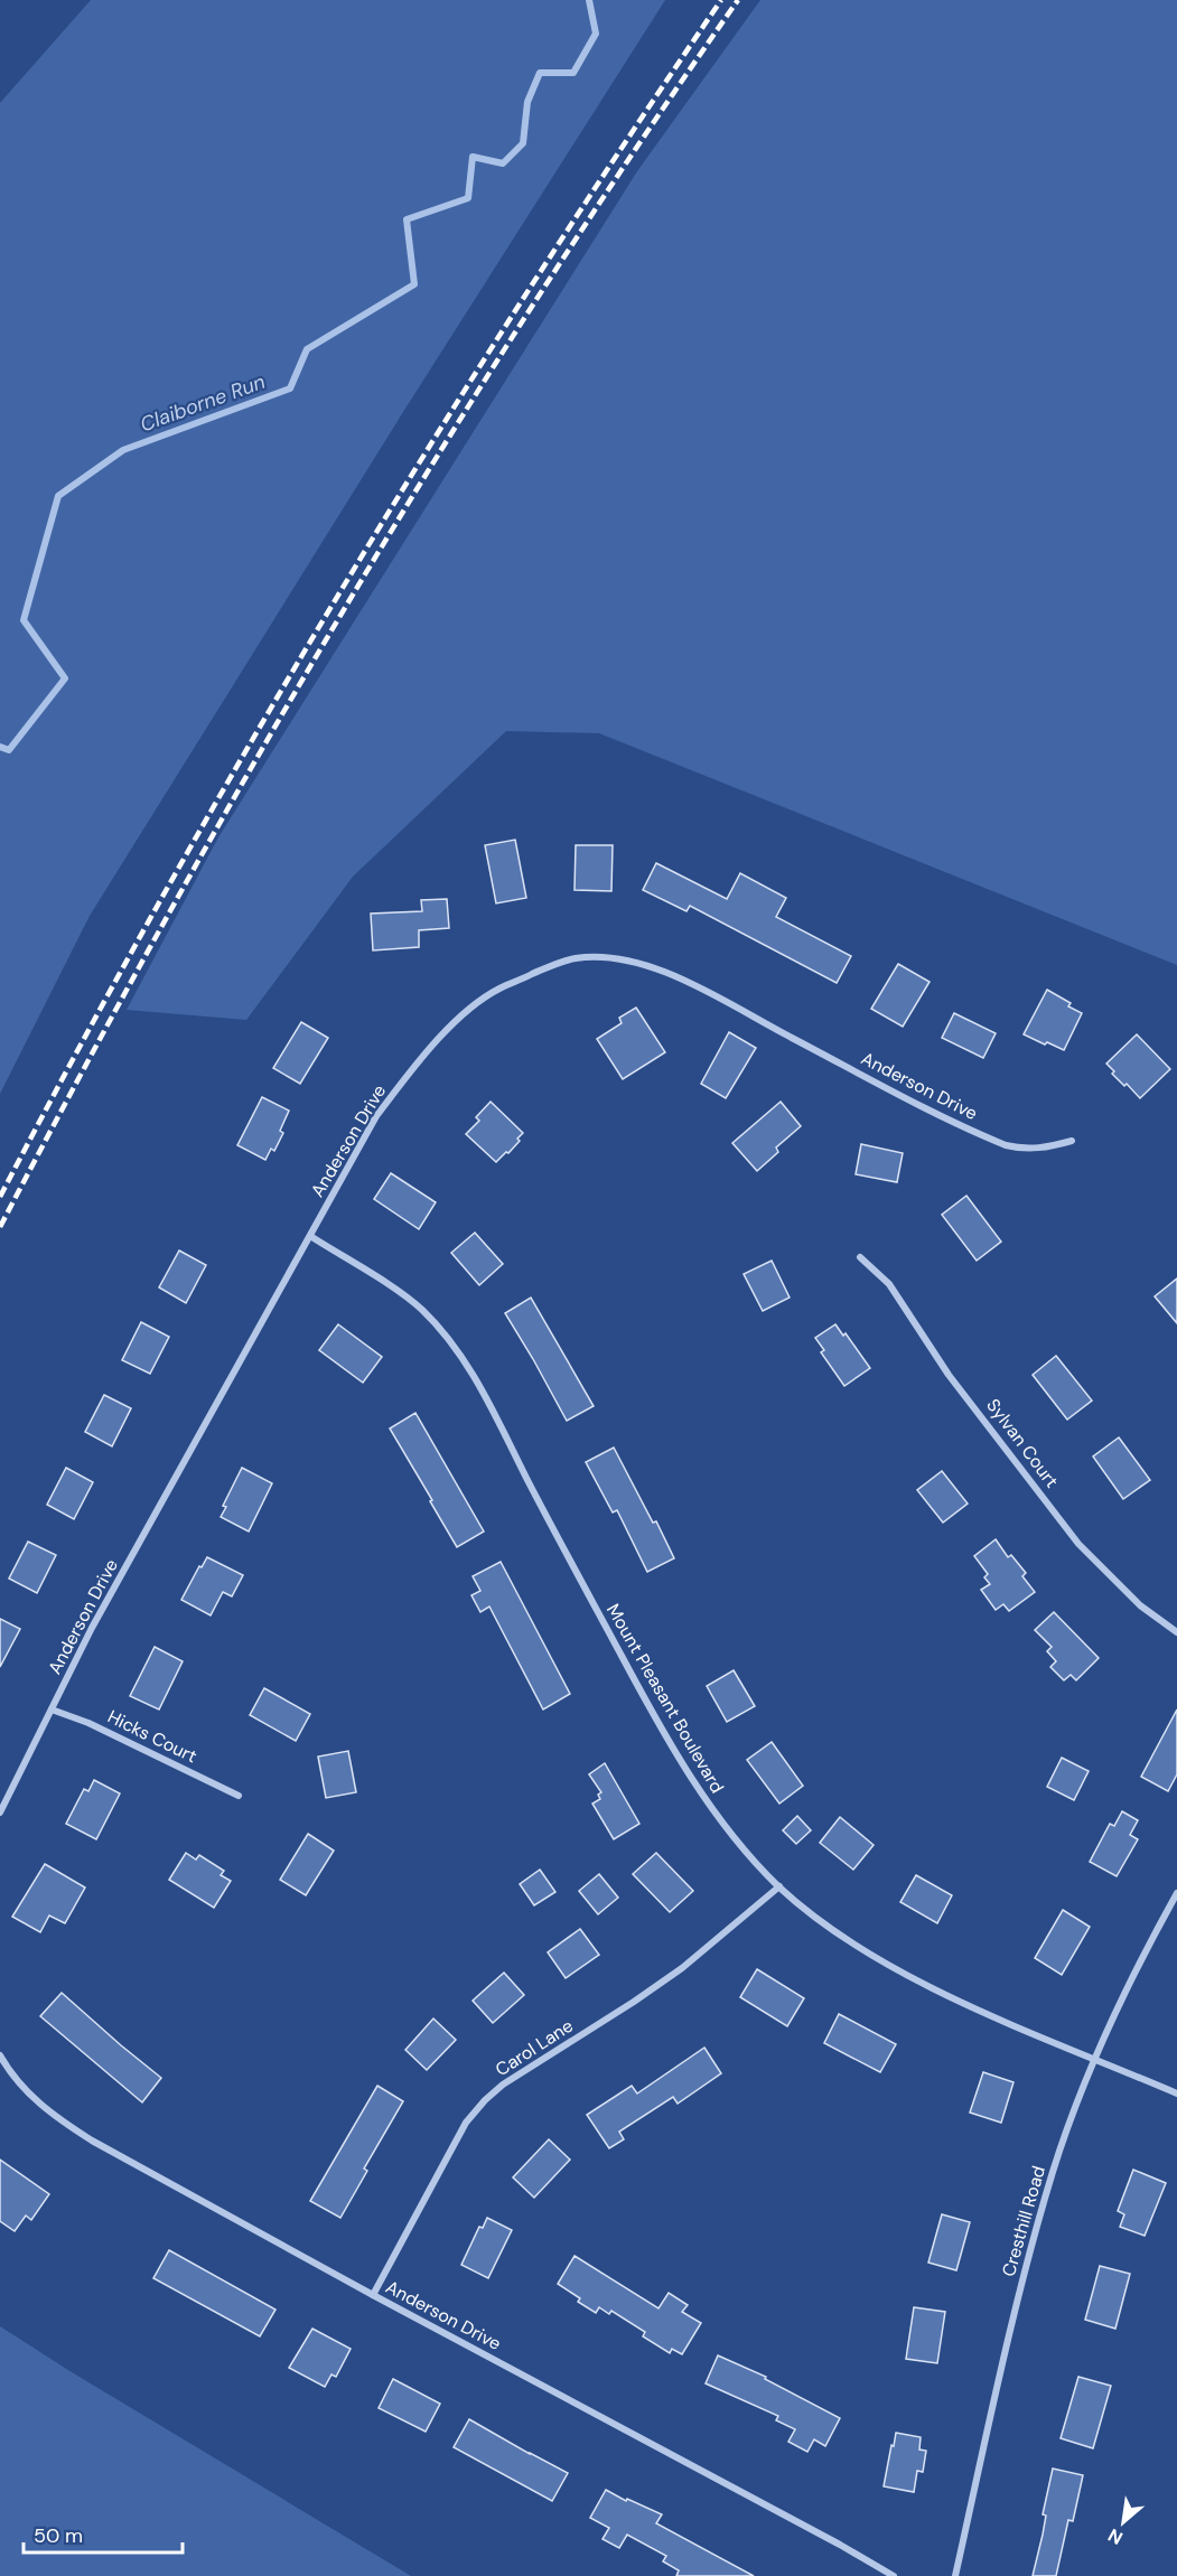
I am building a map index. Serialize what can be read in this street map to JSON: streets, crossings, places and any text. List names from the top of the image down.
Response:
{
  "streets": {
    "street": [
      "Anderson Drive",
      "Sylvan Court",
      "Mount Pleasant Boulevard",
      "Hicks Court",
      "Carol Lane",
      "Cresthill Road"
    ]
  },
  "crossings": [
    ["Anderson Drive", "Mount Pleasant Boulevard"],
    ["Anderson Drive", "Hicks Court"],
    ["Anderson Drive", "Carol Lane"],
    ["Mount Pleasant Boulevard", "Carol Lane"],
    ["Mount Pleasant Boulevard", "Cresthill Road"]
  ],
  "water": ["Claiborne Run"],
  "scale_bar": "50 m",
  "north": "bottom left"
}
